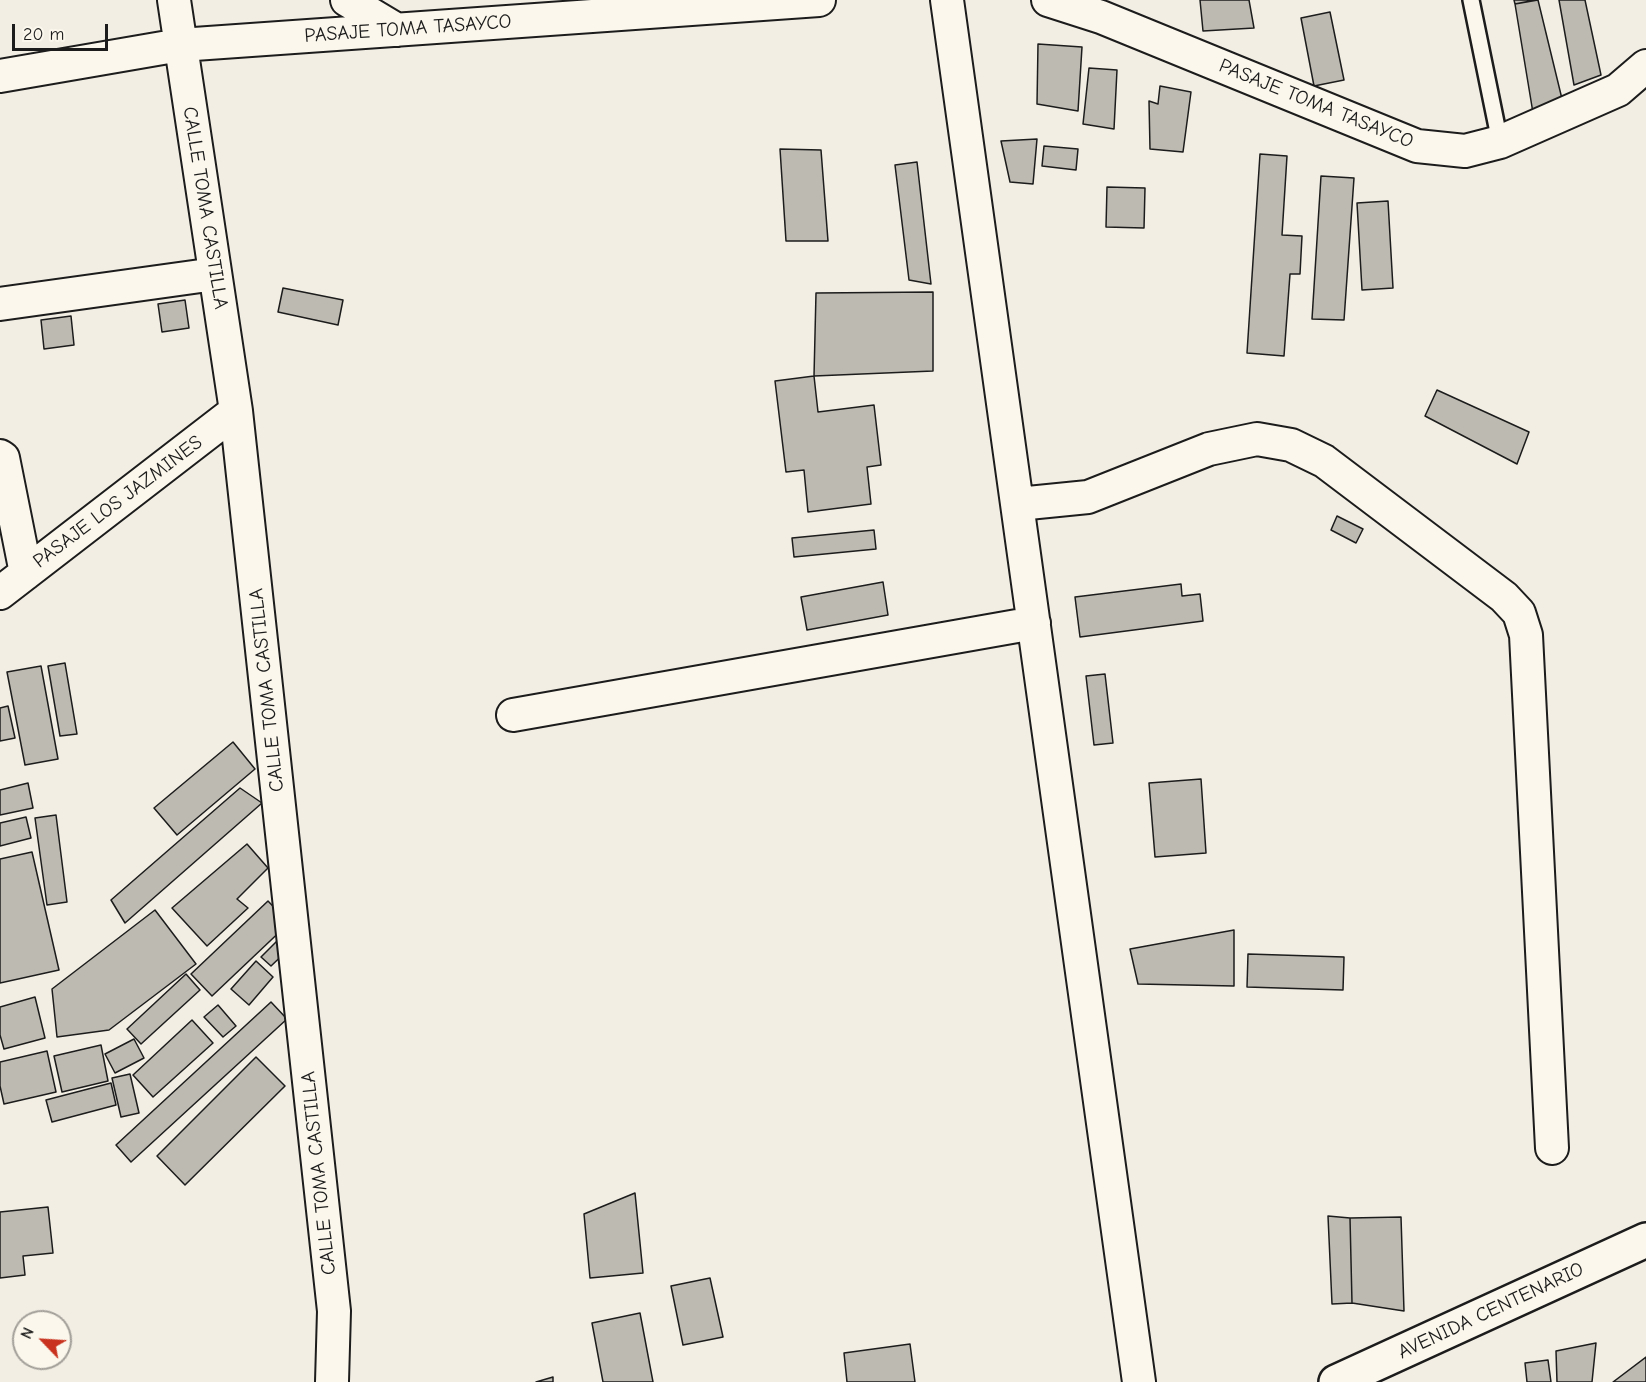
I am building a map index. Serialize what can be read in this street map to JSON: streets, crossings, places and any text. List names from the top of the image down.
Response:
{
  "streets": {
    "main road": ["AVENIDA CENTENARIO"],
    "street": ["PASAJE TOMA TASAYCO", "CALLE TOMA CASTILLA", "PASAJE LOS JAZMINES"]
  },
  "crossings": [
    ["PASAJE TOMA TASAYCO", "CALLE TOMA CASTILLA"],
    ["CALLE TOMA CASTILLA", "PASAJE LOS JAZMINES"]
  ],
  "scale_bar": "20 m",
  "north": "top left"
}
